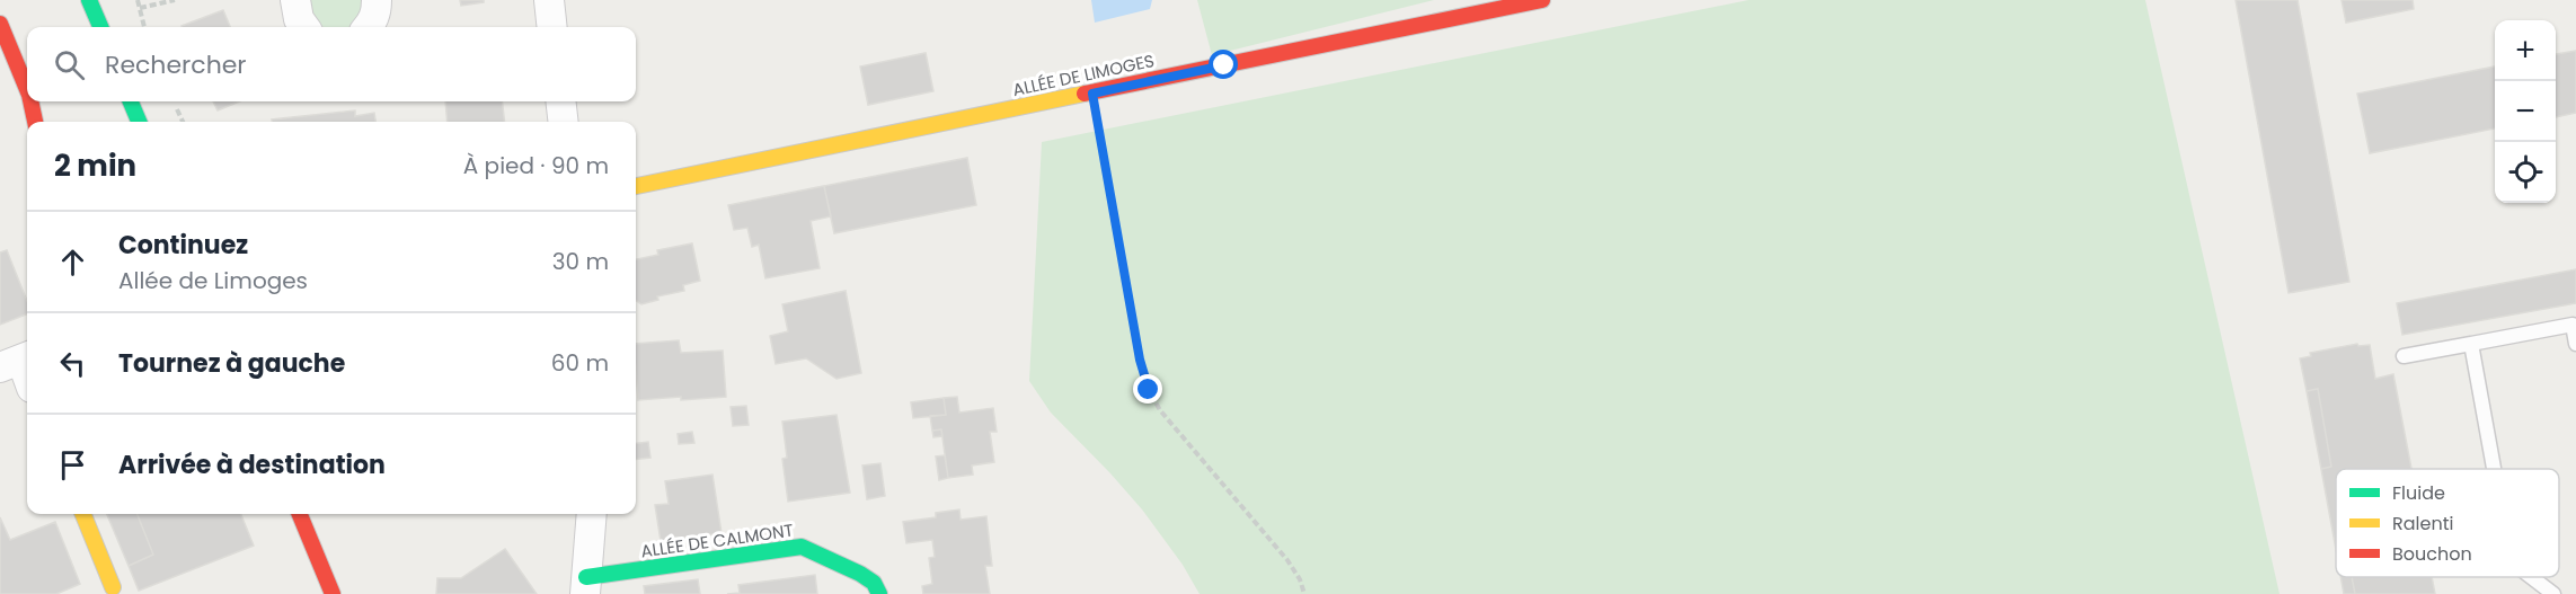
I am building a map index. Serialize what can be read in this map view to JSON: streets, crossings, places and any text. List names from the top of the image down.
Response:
{
  "streets": {
    "street": ["ALLÉE DE LIMOGES", "ALLÉE DE CALMONT"]
  },
  "legend": ["Fluide", "Ralenti", "Bouchon"],
  "page": {
    "map_buttons": ["+", "−"],
    "search": "Rechercher",
    "heading": ["2 min", "À pied · 90 m"],
    "list": [
      ["Continuez", "Allée de Limoges", "30 m"],
      ["Tournez à gauche", "60 m"],
      "Arrivée à destination"
    ]
  }
}
